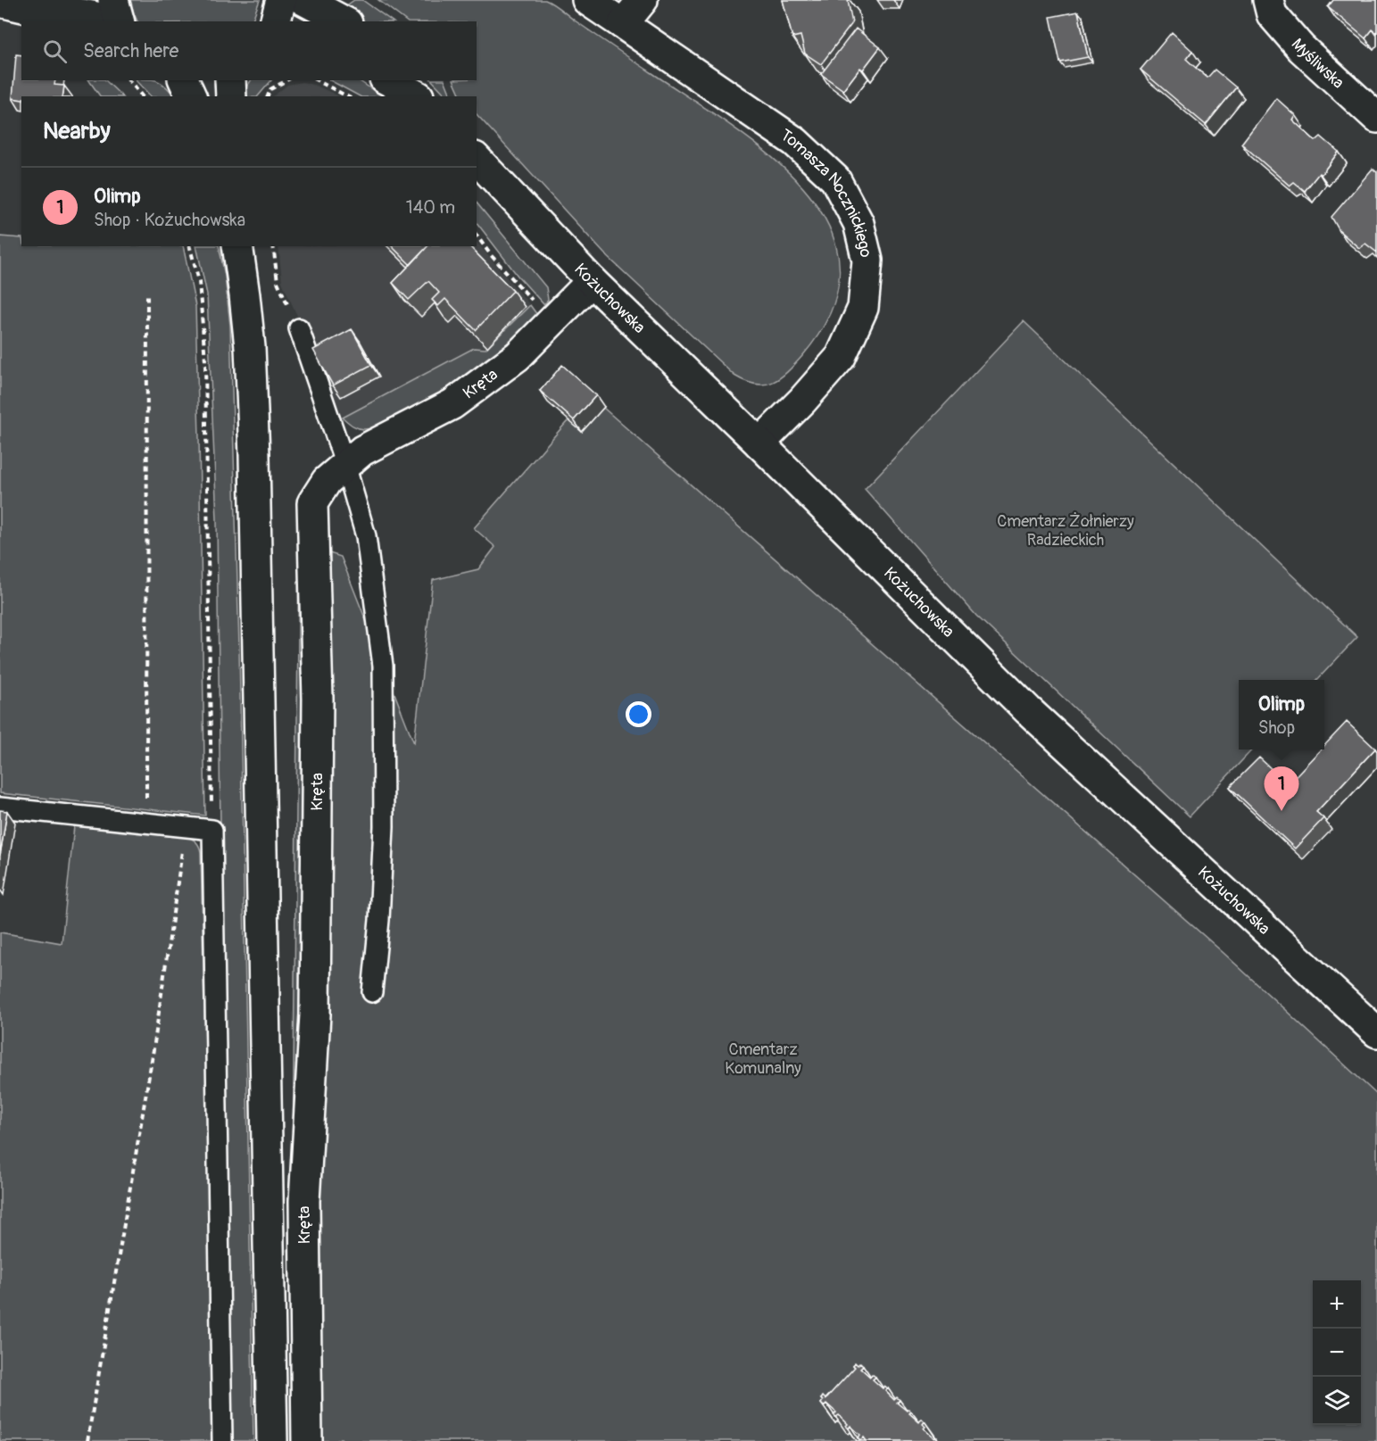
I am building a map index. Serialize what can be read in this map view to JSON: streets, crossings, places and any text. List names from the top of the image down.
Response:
{
  "streets": {
    "main road": [
      "Myśliwska",
      "Tomasza Nocznickiego",
      "Kożuchowska",
      "Kręta"
    ]
  },
  "crossings": [
    ["Tomasza Nocznickiego", "Kożuchowska"],
    ["Kożuchowska", "Kręta"]
  ],
  "parks": ["Cmentarz Żołnierzy Radzieckich", "Cmentarz Komunalny"],
  "page": {
    "search": "Search here",
    "heading": "Nearby",
    "list": [
      {
        "mark": "1",
        "name": "Olimp",
        "note": "Shop · Kożuchowska",
        "value": "140 m"
      }
    ],
    "popup": ["Olimp", "Shop"],
    "pins": "1",
    "map_buttons": ["+", "−"]
  }
}
